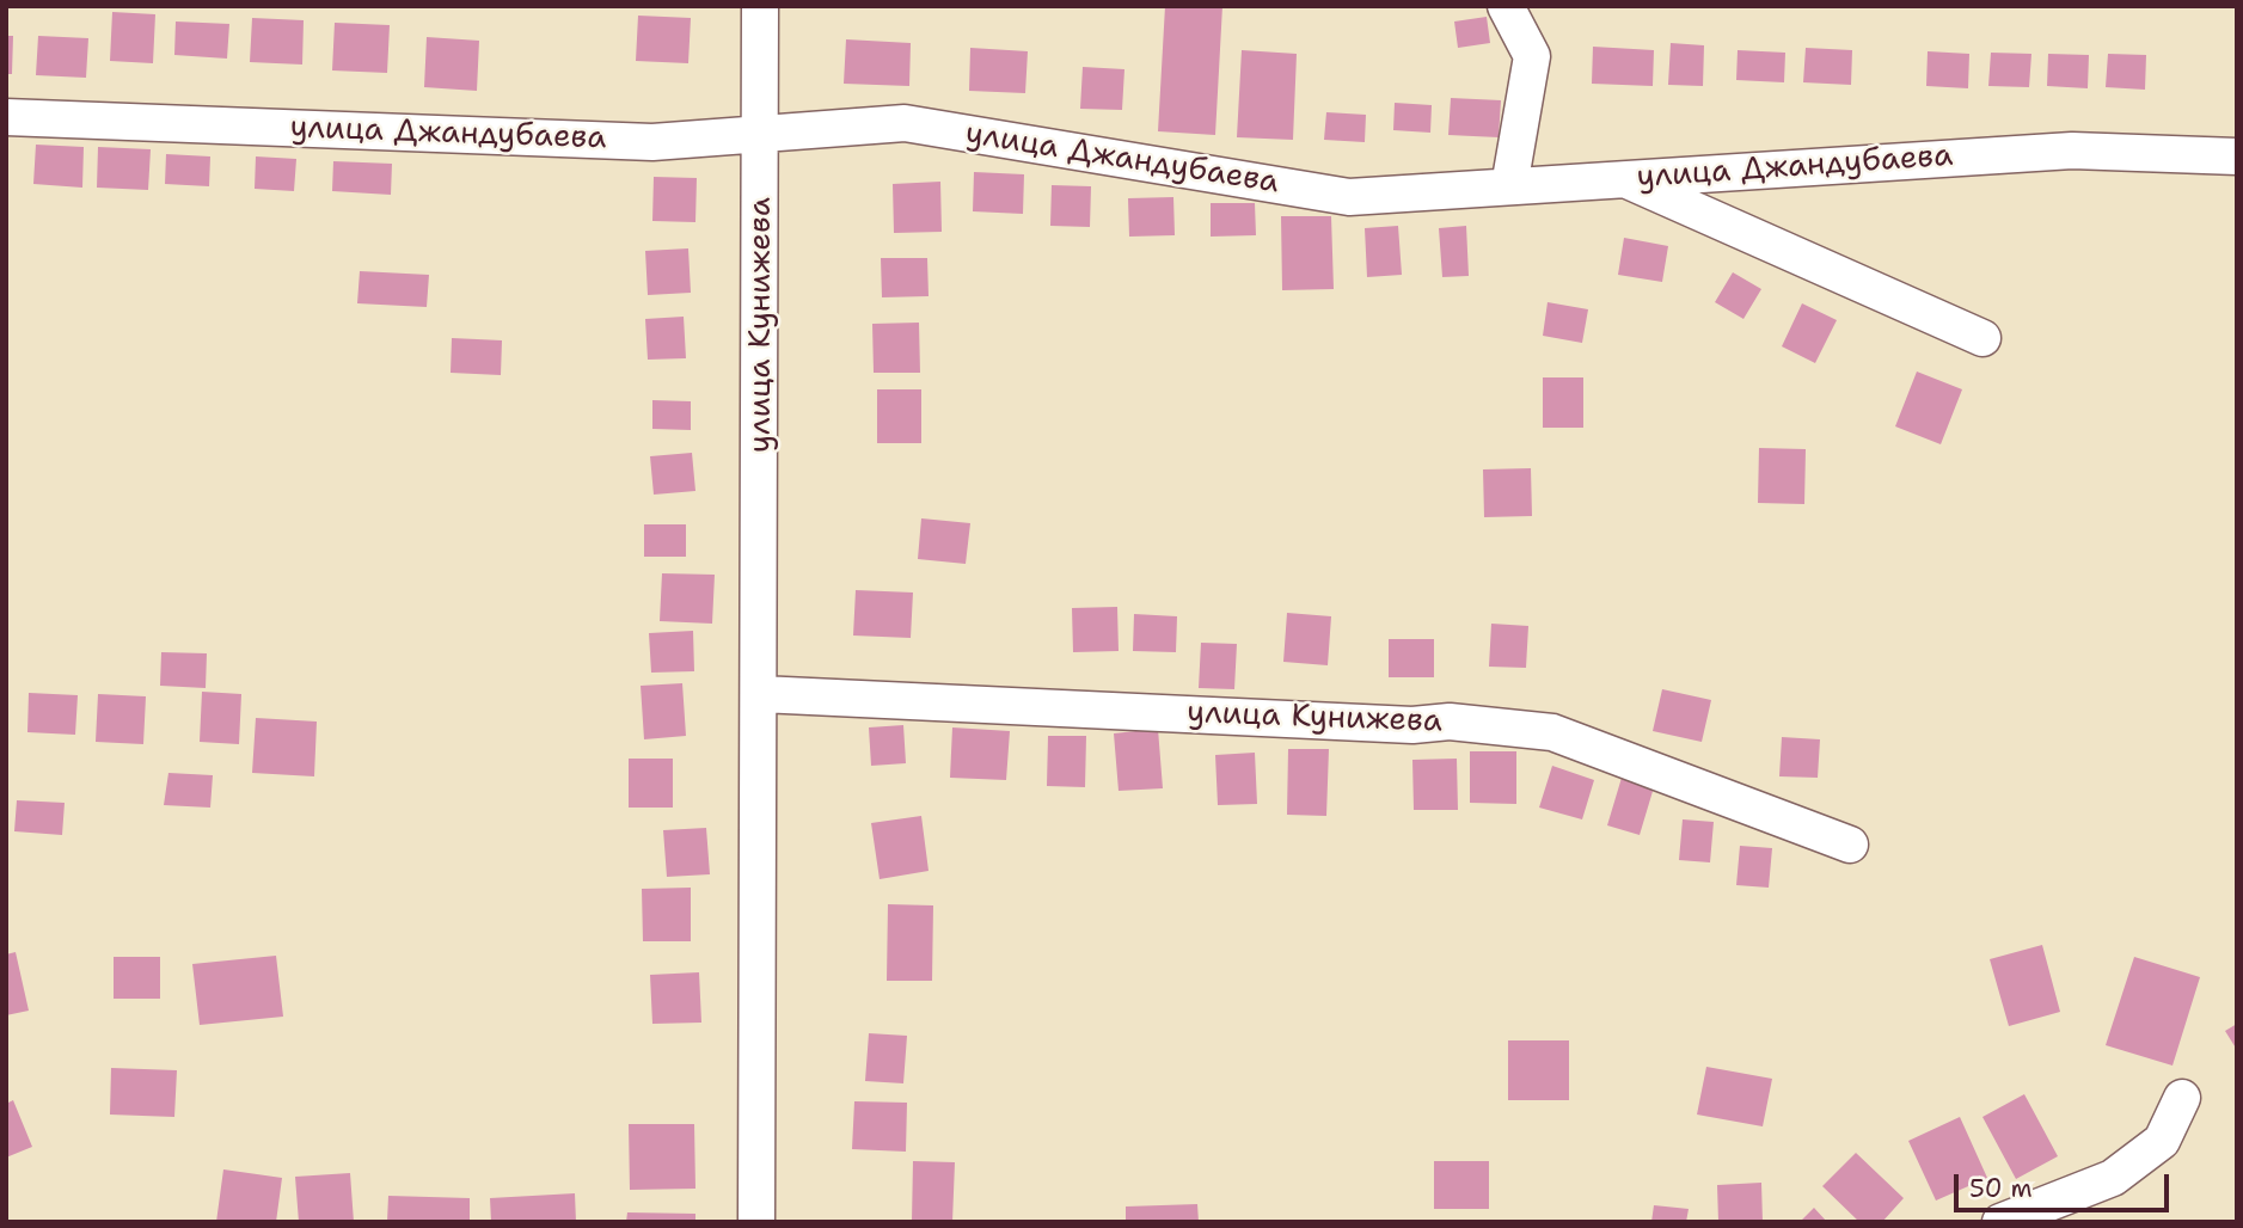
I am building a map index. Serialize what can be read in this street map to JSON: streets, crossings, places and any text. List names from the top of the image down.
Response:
{
  "streets": {
    "street": ["улица Джандубаева", "улица Кунижева"]
  },
  "crossings": [
    ["улица Джандубаева", "улица Кунижева"]
  ],
  "scale_bar": "50 m"
}
